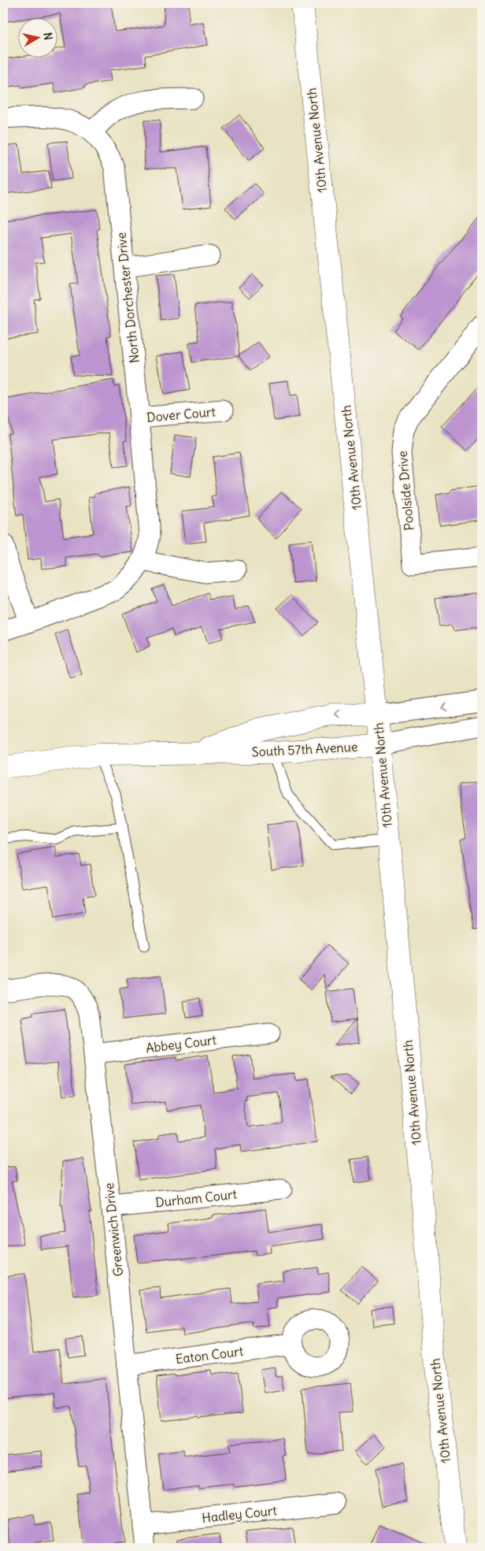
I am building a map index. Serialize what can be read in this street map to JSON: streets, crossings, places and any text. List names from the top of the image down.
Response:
{
  "streets": {
    "street": [
      "10th Avenue North",
      "North Dorchester Drive",
      "Dover Court",
      "Poolside Drive",
      "South 57th Avenue",
      "Abbey Court",
      "Durham Court",
      "Greenwich Drive",
      "Eaton Court",
      "Hadley Court"
    ]
  },
  "crossings": [
    ["10th Avenue North", "South 57th Avenue"],
    ["North Dorchester Drive", "Dover Court"],
    ["Abbey Court", "Greenwich Drive"],
    ["Durham Court", "Greenwich Drive"],
    ["Greenwich Drive", "Eaton Court"],
    ["Greenwich Drive", "Hadley Court"]
  ],
  "north": "right"
}
